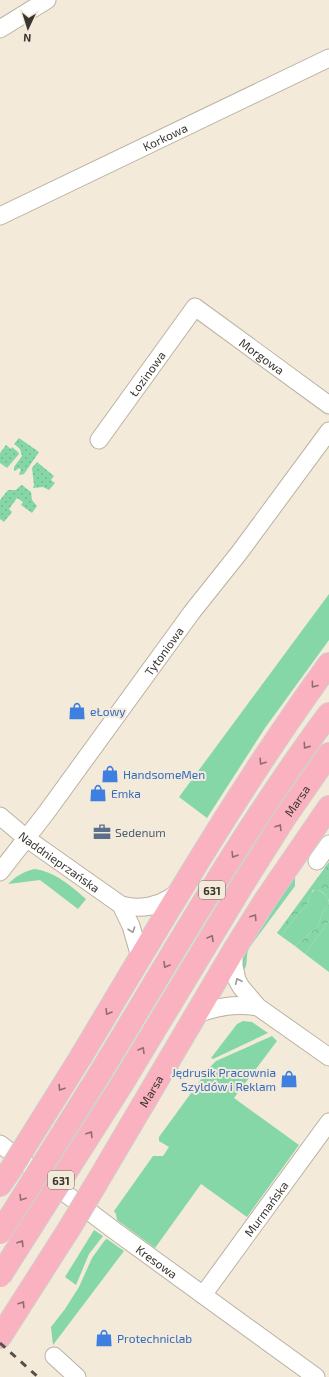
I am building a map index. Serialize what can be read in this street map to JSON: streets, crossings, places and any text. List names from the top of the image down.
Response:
{
  "streets": {
    "main road": ["Marsa", "631"],
    "street": [
      "Korkowa",
      "Morgowa",
      "Łozinowa",
      "Tytoniowa",
      "Naddnieprzańska",
      "Murmańska",
      "Kresowa"
    ]
  },
  "crossings": [
    ["Morgowa", "Łozinowa"],
    ["Tytoniowa", "Naddnieprzańska"],
    ["Murmańska", "Kresowa"]
  ],
  "places": {
    "shop": [
      "eŁowy",
      "HandsomeMen",
      "Emka",
      "Jędrusik Pracownia Szyldów i Reklam",
      "Protechniclab"
    ],
    "office": ["Sedenum"]
  },
  "north": "bottom"
}
